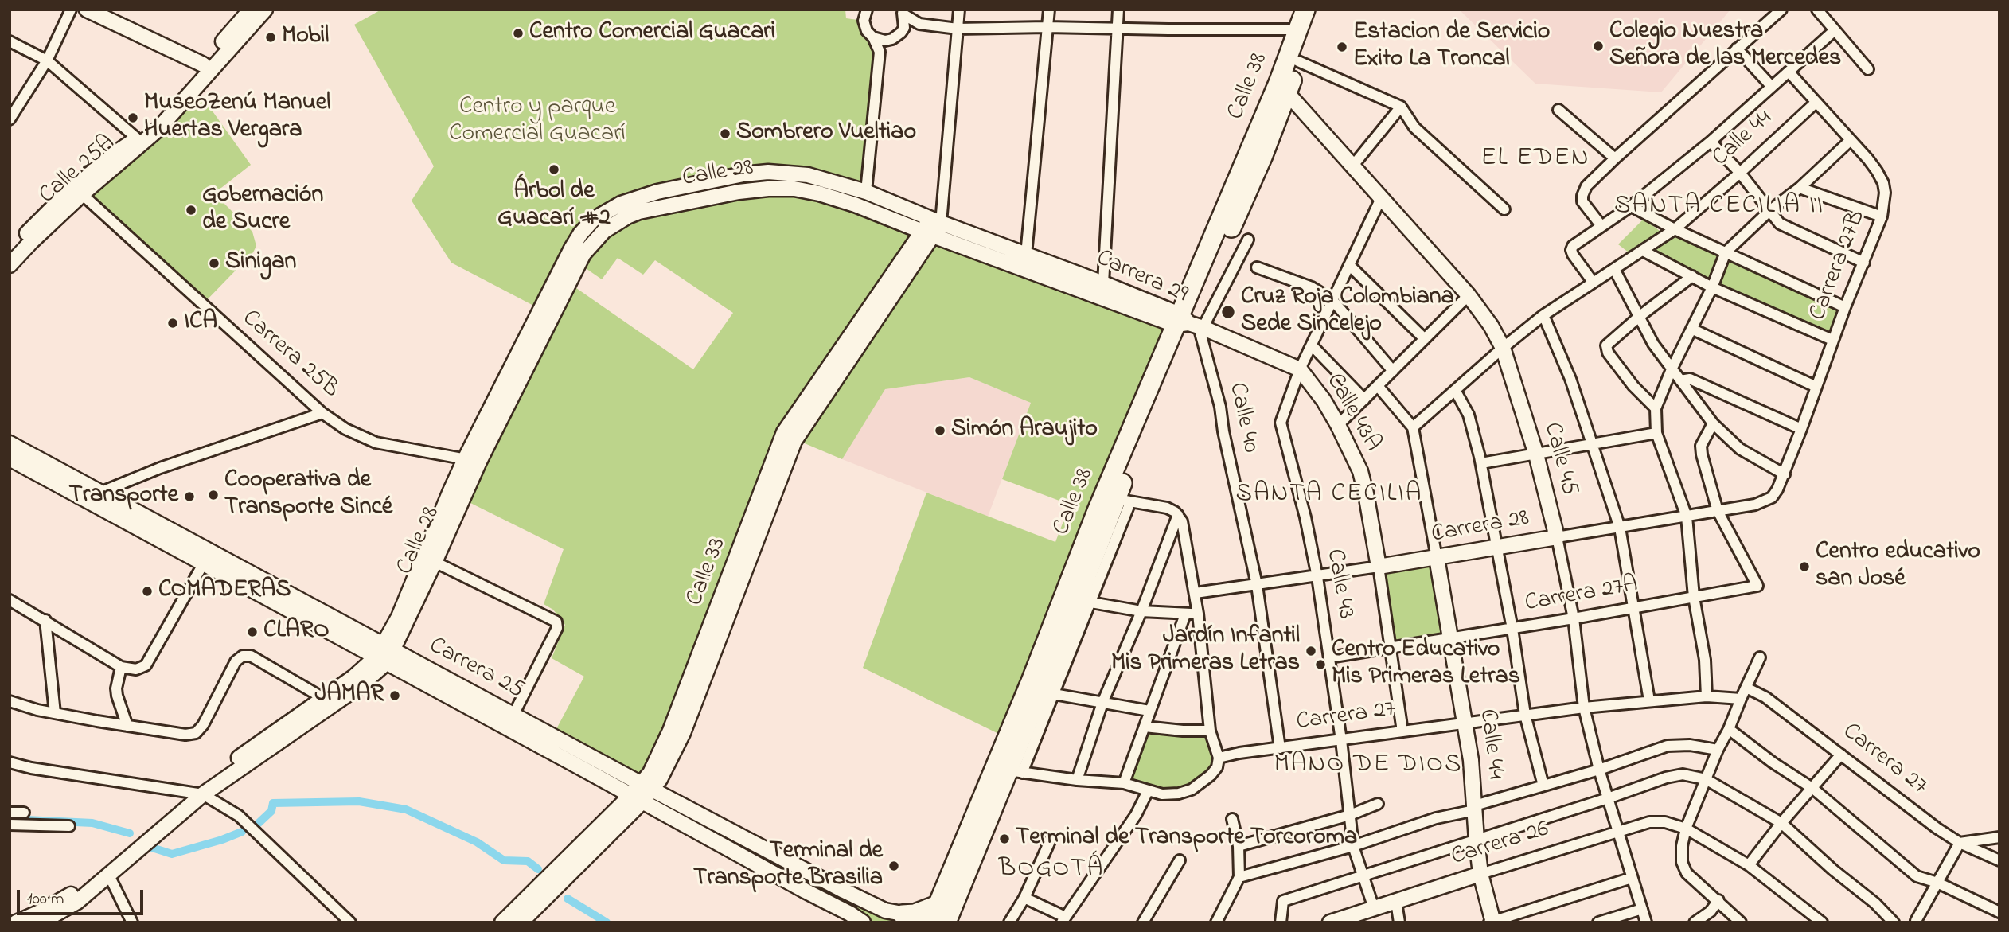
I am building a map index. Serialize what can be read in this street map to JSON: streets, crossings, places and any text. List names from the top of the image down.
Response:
{
  "streets": {
    "highway": ["Calle 38"],
    "street": [
      "Calle 44",
      "Calle 25A",
      "Calle 28",
      "Carrera 27B",
      "Carrera 29",
      "Carrera 25B",
      "Calle 43A",
      "Calle 40",
      "Calle 45",
      "Carrera 28",
      "Calle 33",
      "Calle 43",
      "Carrera 27A",
      "Carrera 25",
      "Carrera 27",
      "Carrera 26"
    ]
  },
  "crossings": [
    ["Calle 38", "Carrera 29"],
    ["Calle 38", "Calle 43A"],
    ["Calle 38", "Calle 40"],
    ["Calle 38", "Calle 45"],
    ["Calle 44", "Carrera 27B"],
    ["Calle 44", "Calle 45"],
    ["Calle 44", "Carrera 28"],
    ["Calle 44", "Carrera 27A"],
    ["Calle 44", "Carrera 27"],
    ["Calle 44", "Carrera 26"],
    ["Calle 25A", "Carrera 25B"],
    ["Calle 28", "Carrera 29"],
    ["Calle 28", "Carrera 25B"],
    ["Calle 28", "Carrera 25"],
    ["Carrera 27B", "Carrera 28"],
    ["Carrera 29", "Calle 43A"],
    ["Carrera 29", "Calle 40"],
    ["Carrera 29", "Calle 33"],
    ["Calle 43A", "Calle 40"],
    ["Calle 43A", "Carrera 28"],
    ["Calle 43A", "Calle 43"],
    ["Calle 43A", "Carrera 27A"],
    ["Calle 43A", "Carrera 27"],
    ["Calle 40", "Carrera 28"],
    ["Calle 40", "Carrera 27"],
    ["Calle 45", "Carrera 28"],
    ["Calle 45", "Calle 43"],
    ["Calle 45", "Carrera 27A"],
    ["Calle 45", "Carrera 27"],
    ["Calle 45", "Carrera 26"],
    ["Carrera 28", "Calle 43"],
    ["Carrera 28", "Carrera 27A"],
    ["Calle 33", "Carrera 25"],
    ["Calle 43", "Carrera 27A"],
    ["Calle 43", "Carrera 27"],
    ["Calle 43", "Carrera 26"]
  ],
  "districts": [
    "EL EDEN",
    "SANTA CECILIA II",
    "SANTA CECILIA",
    "MANO DE DIOS",
    "BOGOTÁ"
  ],
  "parks": ["Centro y parque Comercial Guacarí"],
  "places": [
    "Centro Comercial Guacari",
    "Mobil",
    "Colegio Nuestra Señora de las Mercedes",
    "Estacion de Servicio Exito La Troncal",
    "MuseoZenú Manuel Huertas Vergara",
    "Sombrero Vueltiao",
    "Árbol de Guacarí #2",
    "Gobernación de Sucre",
    "Sinigan",
    "Cruz Roja Colombiana Sede Sincelejo",
    "ICA",
    "Simón Araujito",
    "Cooperativa de Transporte Sincé",
    "Transporte",
    "Centro educativo san José",
    "COMADERAS",
    "CLARO",
    "Jardín Infantil Mis Primeras Letras",
    "Centro Educativo Mis Primeras Letras",
    "JAMAR",
    "Terminal de Transporte Torcoroma",
    "Terminal de Transporte Brasilia"
  ],
  "scale_bar": "100 m"
}
